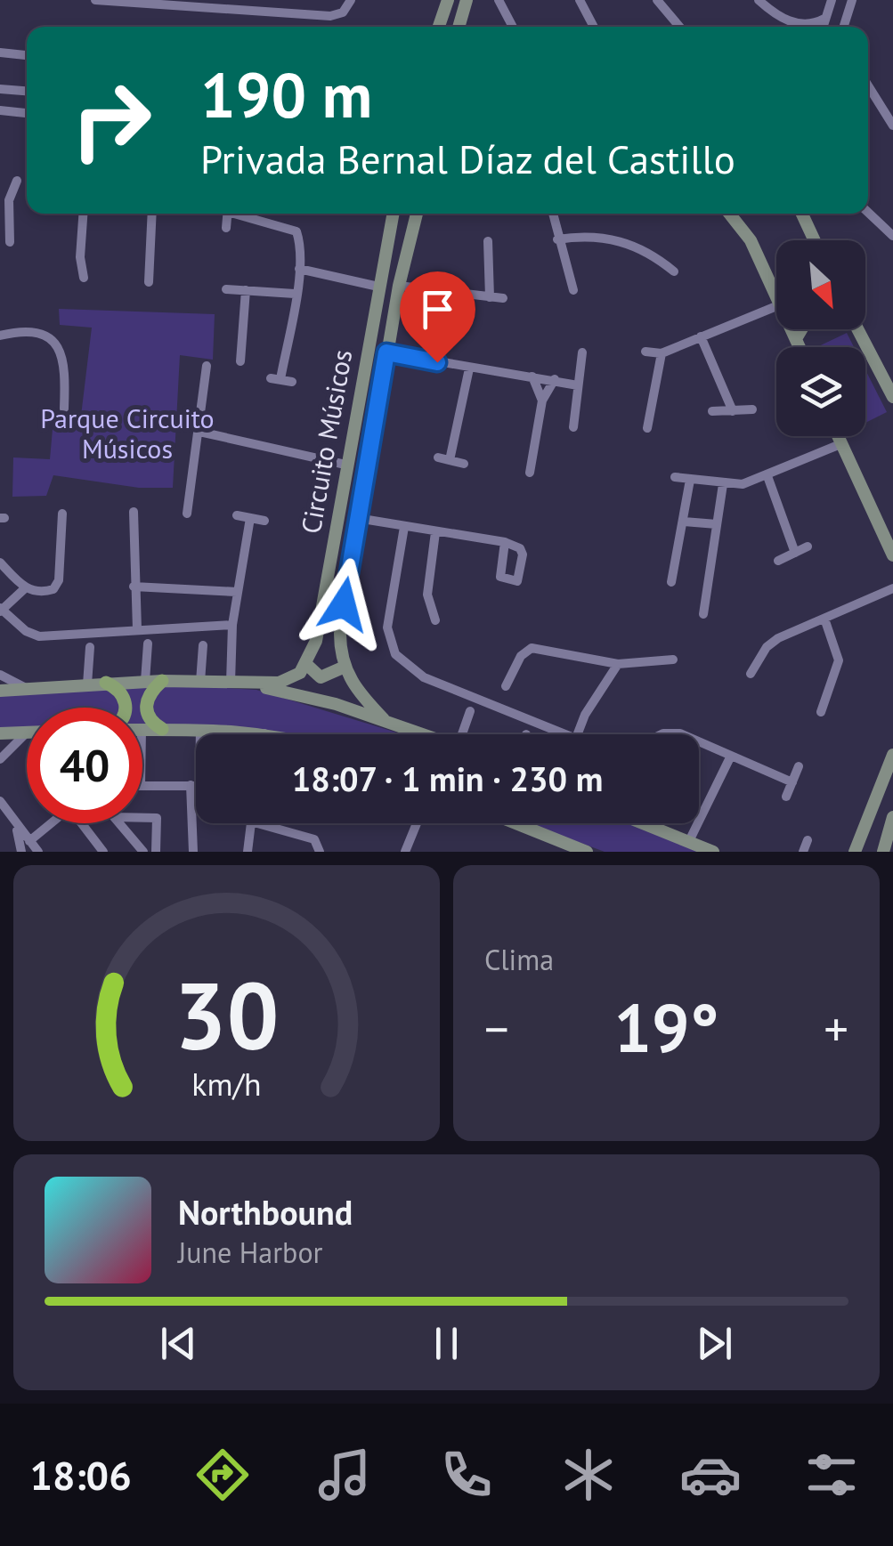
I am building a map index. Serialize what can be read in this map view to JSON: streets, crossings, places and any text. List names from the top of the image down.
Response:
{
  "streets": {
    "street": ["Circuito Músicos"]
  },
  "parks": ["Parque Circuito Músicos"],
  "north": "bottom right",
  "page": {
    "turn": ["190 m", "Privada Bernal Díaz del Castillo"],
    "limit": "40",
    "trip": "18:07 · 1 min · 230 m",
    "tile": "Clima",
    "heat": ["−", "19°", "+"],
    "song": ["Northbound", "June Harbor"],
    "tabs": "18:06",
    "gauge": ["30", "km/h"]
  }
}
